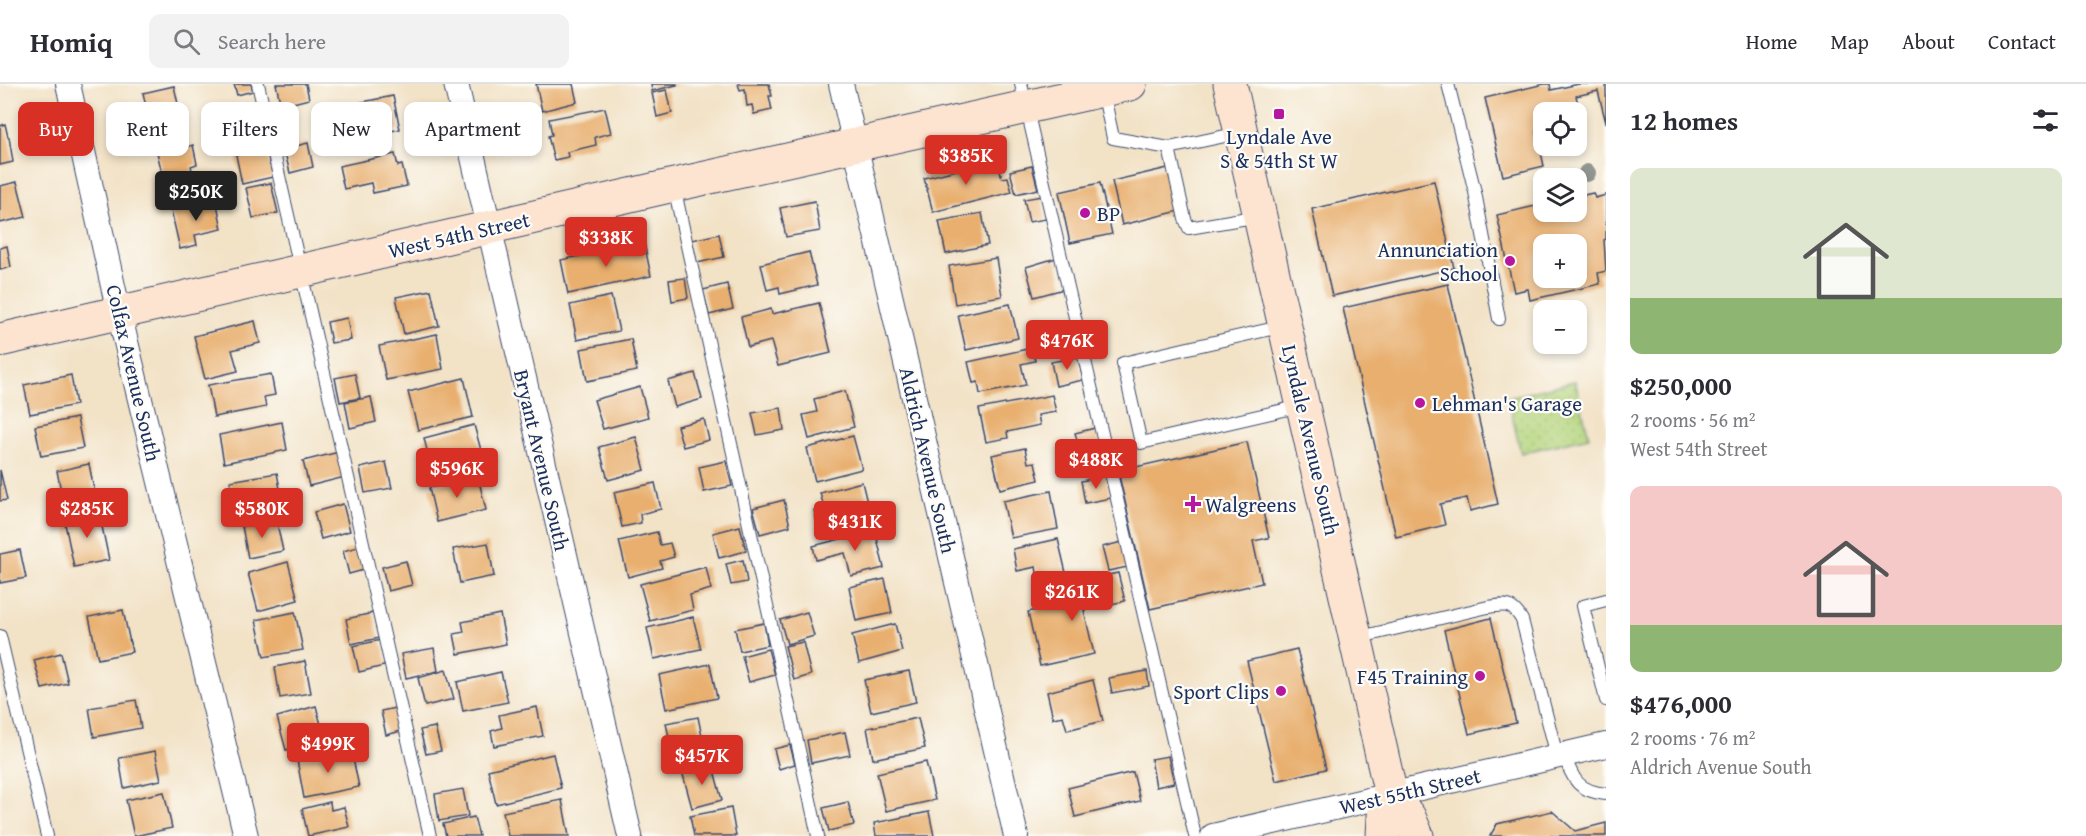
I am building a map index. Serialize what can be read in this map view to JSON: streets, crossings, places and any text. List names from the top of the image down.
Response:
{
  "streets": {
    "street": [
      "West 54th Street",
      "Colfax Avenue South",
      "Lyndale Avenue South",
      "Bryant Avenue South",
      "Aldrich Avenue South",
      "West 55th Street"
    ]
  },
  "crossings": [
    ["West 54th Street", "Colfax Avenue South"],
    ["West 54th Street", "Bryant Avenue South"],
    ["West 54th Street", "Aldrich Avenue South"],
    ["Lyndale Avenue South", "West 55th Street"]
  ],
  "places": {
    "transit": ["Lyndale Ave S & 54th St W"],
    "other": [
      "BP",
      "Annunciation School",
      "Lehman's Garage",
      "F45 Training",
      "Sport Clips"
    ],
    "health": ["Walgreens"]
  },
  "page": {
    "header": "Homiq",
    "search": "Search here",
    "nav": [
      "Home",
      "Map",
      "About",
      "Contact"
    ],
    "heading": "12 homes",
    "map_buttons": ["+", "−"],
    "chip": [
      "Buy",
      "Rent",
      "Filters",
      "New",
      "Apartment"
    ],
    "price": [
      "$385K",
      "$250K",
      "$338K",
      "$476K",
      "$488K",
      "$596K",
      "$285K",
      "$580K",
      "$431K",
      "$261K",
      "$499K",
      "$457K"
    ],
    "list": [
      {
        "name": "$250,000",
        "note": "2 rooms · 56 m² · West 54th Street"
      },
      {
        "name": "$476,000",
        "note": "2 rooms · 76 m² · Aldrich Avenue South"
      }
    ]
  }
}
